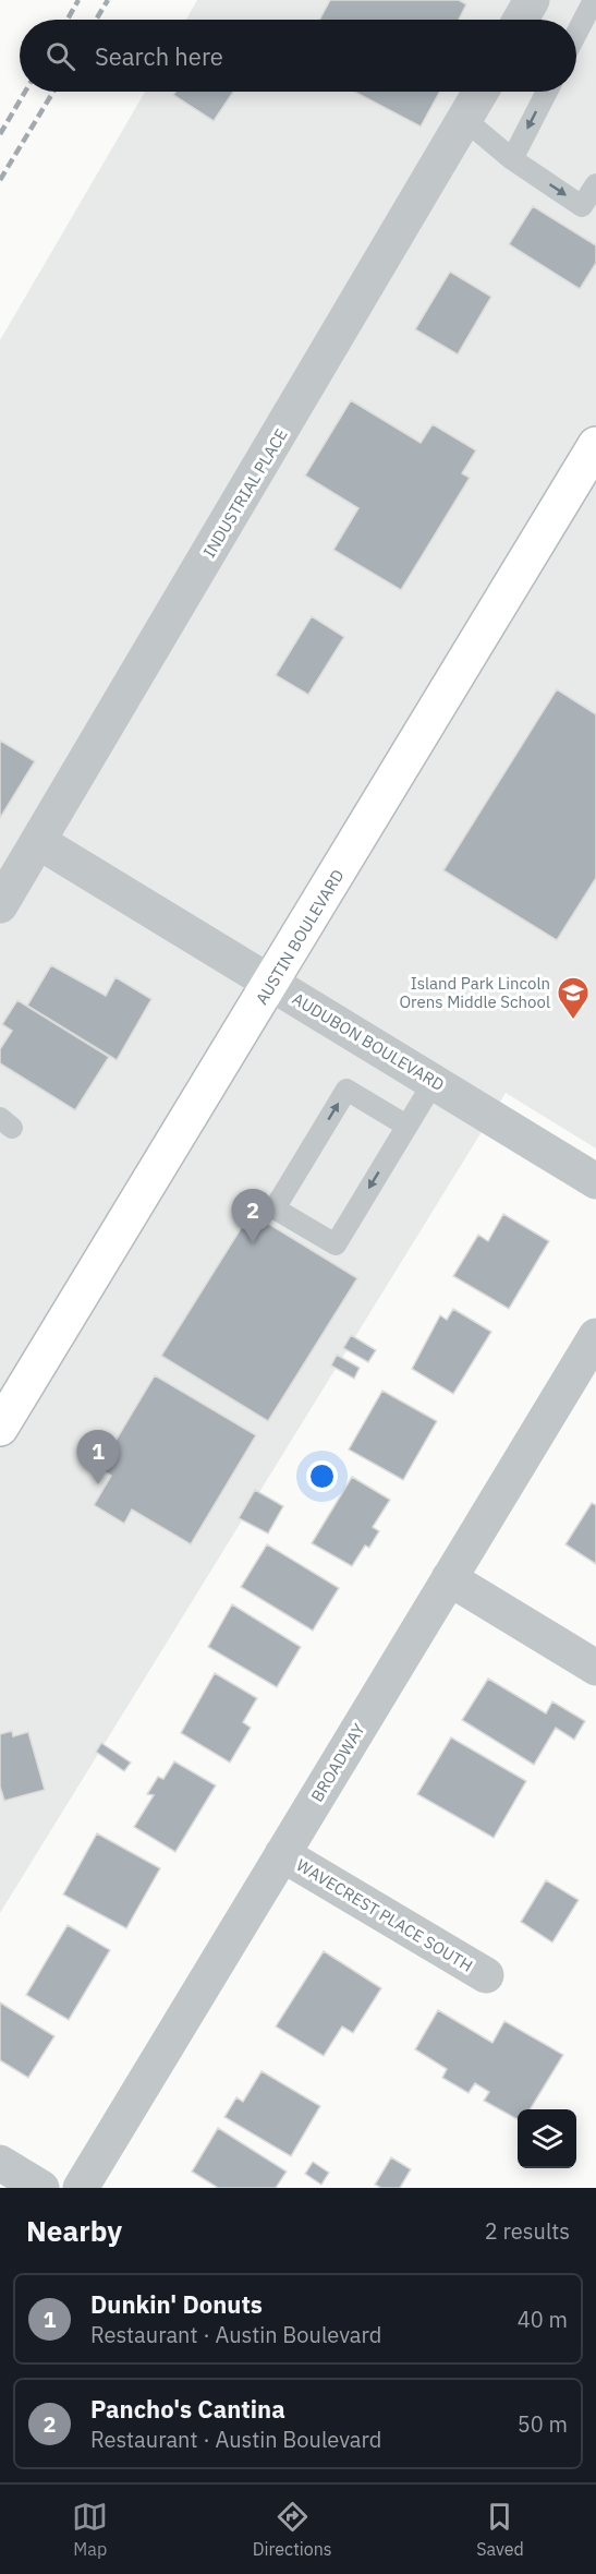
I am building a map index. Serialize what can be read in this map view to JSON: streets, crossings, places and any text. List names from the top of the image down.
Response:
{
  "streets": {
    "main road": ["AUSTIN BOULEVARD"],
    "street": [
      "INDUSTRIAL PLACE",
      "AUDUBON BOULEVARD",
      "BROADWAY",
      "WAVECREST PLACE SOUTH"
    ]
  },
  "crossings": [
    ["INDUSTRIAL PLACE", "AUDUBON BOULEVARD"],
    ["AUSTIN BOULEVARD", "AUDUBON BOULEVARD"],
    ["BROADWAY", "WAVECREST PLACE SOUTH"]
  ],
  "places": {
    "school or university": ["Island Park Lincoln Orens Middle School"]
  },
  "page": {
    "search": "Search here",
    "pins": ["2", "1"],
    "heading": ["Nearby", "2 results"],
    "list": [
      {
        "mark": "1",
        "name": "Dunkin' Donuts",
        "note": "Restaurant · Austin Boulevard",
        "value": "40 m"
      },
      {
        "mark": "2",
        "name": "Pancho's Cantina",
        "note": "Restaurant · Austin Boulevard",
        "value": "50 m"
      }
    ],
    "nav": ["Map", "Directions", "Saved"]
  }
}
